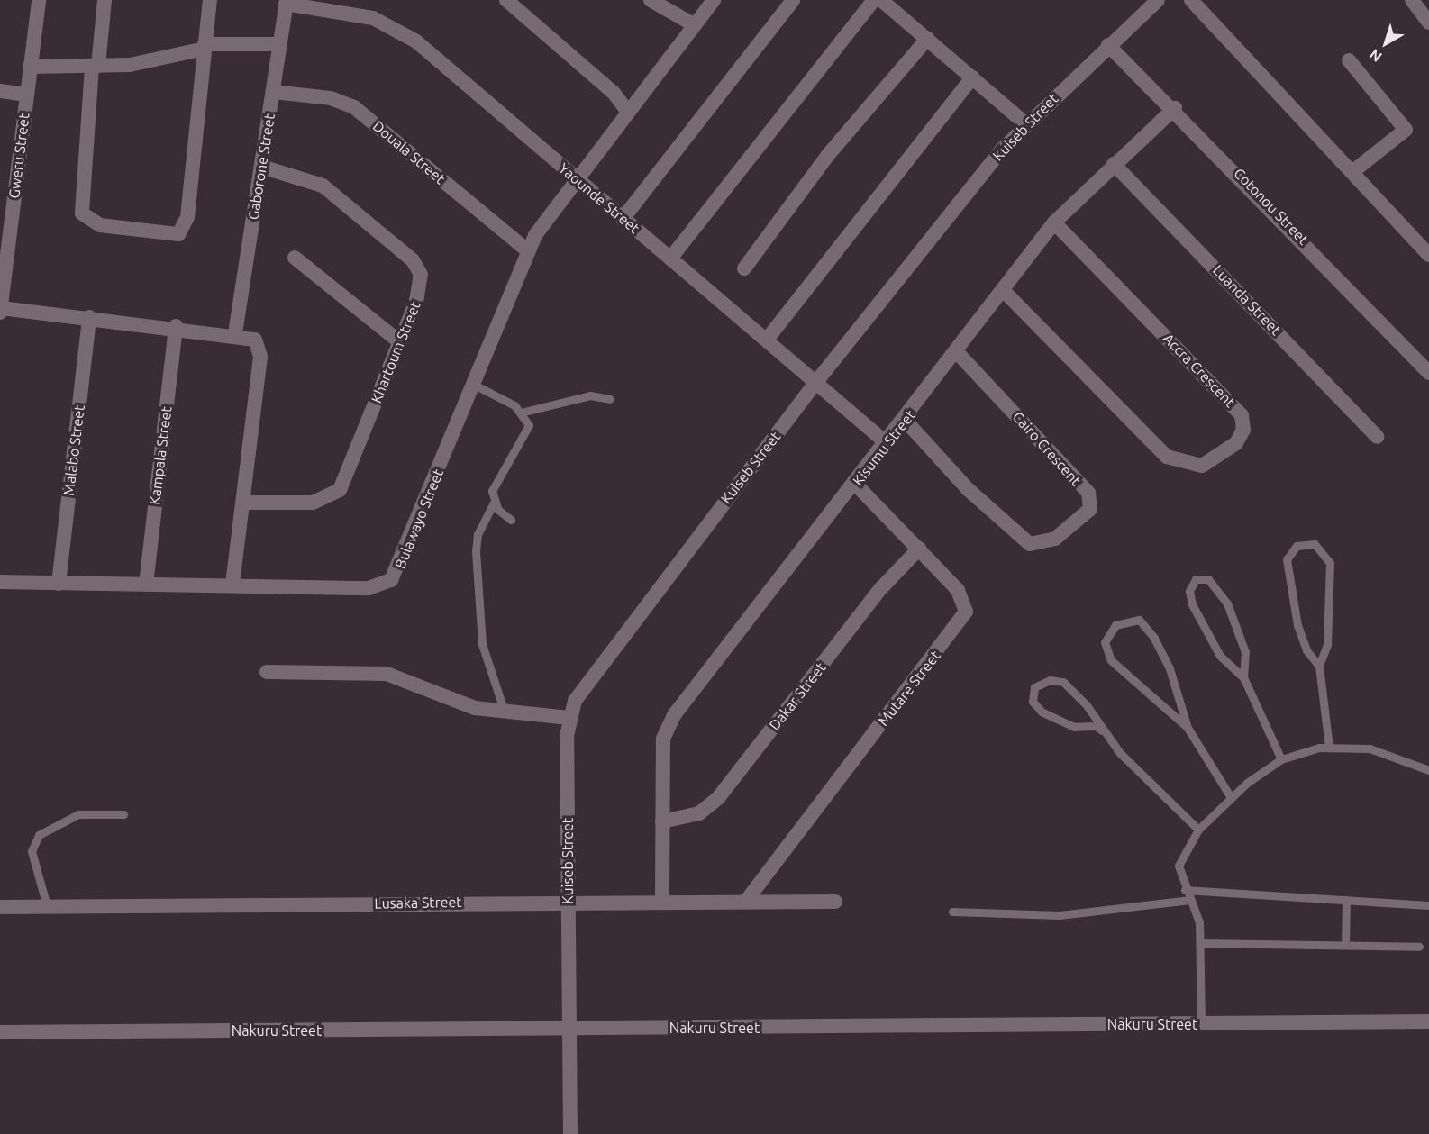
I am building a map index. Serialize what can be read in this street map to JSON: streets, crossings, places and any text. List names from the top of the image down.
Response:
{
  "streets": {
    "street": [
      "Kuiseb Street",
      "Douala Street",
      "Gweru Street",
      "Gaborone Street",
      "Yaounde Street",
      "Cotonou Street",
      "Luanda Street",
      "Khartoum Street",
      "Accra Crescent",
      "Kisumu Street",
      "Cairo Crescent",
      "Malabo Street",
      "Kampala Street",
      "Bulawayo Street",
      "Mutare Street",
      "Dakar Street",
      "Lusaka Street",
      "Nakuru Street"
    ]
  },
  "crossings": [
    ["Kuiseb Street", "Yaounde Street"],
    ["Kuiseb Street", "Cotonou Street"],
    ["Kuiseb Street", "Lusaka Street"],
    ["Kuiseb Street", "Nakuru Street"],
    ["Douala Street", "Gaborone Street"],
    ["Douala Street", "Bulawayo Street"],
    ["Gaborone Street", "Yaounde Street"],
    ["Gaborone Street", "Khartoum Street"],
    ["Yaounde Street", "Kisumu Street"],
    ["Yaounde Street", "Bulawayo Street"],
    ["Cotonou Street", "Kisumu Street"],
    ["Luanda Street", "Kisumu Street"],
    ["Accra Crescent", "Kisumu Street"],
    ["Kisumu Street", "Cairo Crescent"],
    ["Kisumu Street", "Mutare Street"],
    ["Kisumu Street", "Dakar Street"],
    ["Kisumu Street", "Lusaka Street"],
    ["Malabo Street", "Bulawayo Street"],
    ["Kampala Street", "Bulawayo Street"],
    ["Mutare Street", "Dakar Street"],
    ["Mutare Street", "Lusaka Street"]
  ],
  "north": "bottom left"
}
